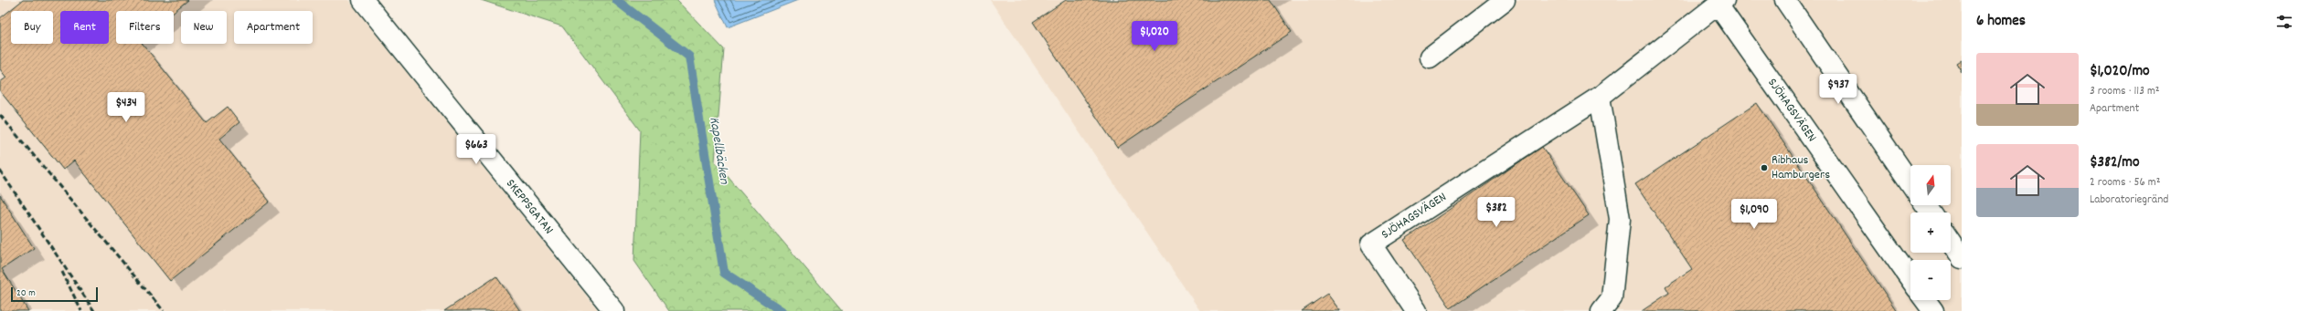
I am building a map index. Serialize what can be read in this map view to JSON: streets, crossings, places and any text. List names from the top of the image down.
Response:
{
  "streets": {
    "street": ["SJÖHAGSVÄGEN", "SKEPPSGATAN"]
  },
  "water": ["Kapellbäcken"],
  "places": ["Ribhaus Hamburgers"],
  "scale_bar": "20 m",
  "north": "top",
  "page": {
    "heading": "6 homes",
    "chip": [
      "Buy",
      "Rent",
      "Filters",
      "New",
      "Apartment"
    ],
    "price": [
      "$1,020",
      "$937",
      "$434",
      "$663",
      "$382",
      "$1,090"
    ],
    "list": [
      {
        "name": "$1,020/mo",
        "note": "3 rooms · 113 m² · Apartment"
      },
      {
        "name": "$382/mo",
        "note": "2 rooms · 56 m² · Laboratoriegränd"
      }
    ],
    "map_buttons": ["+", "−"],
    "scale": "20 m"
  }
}
